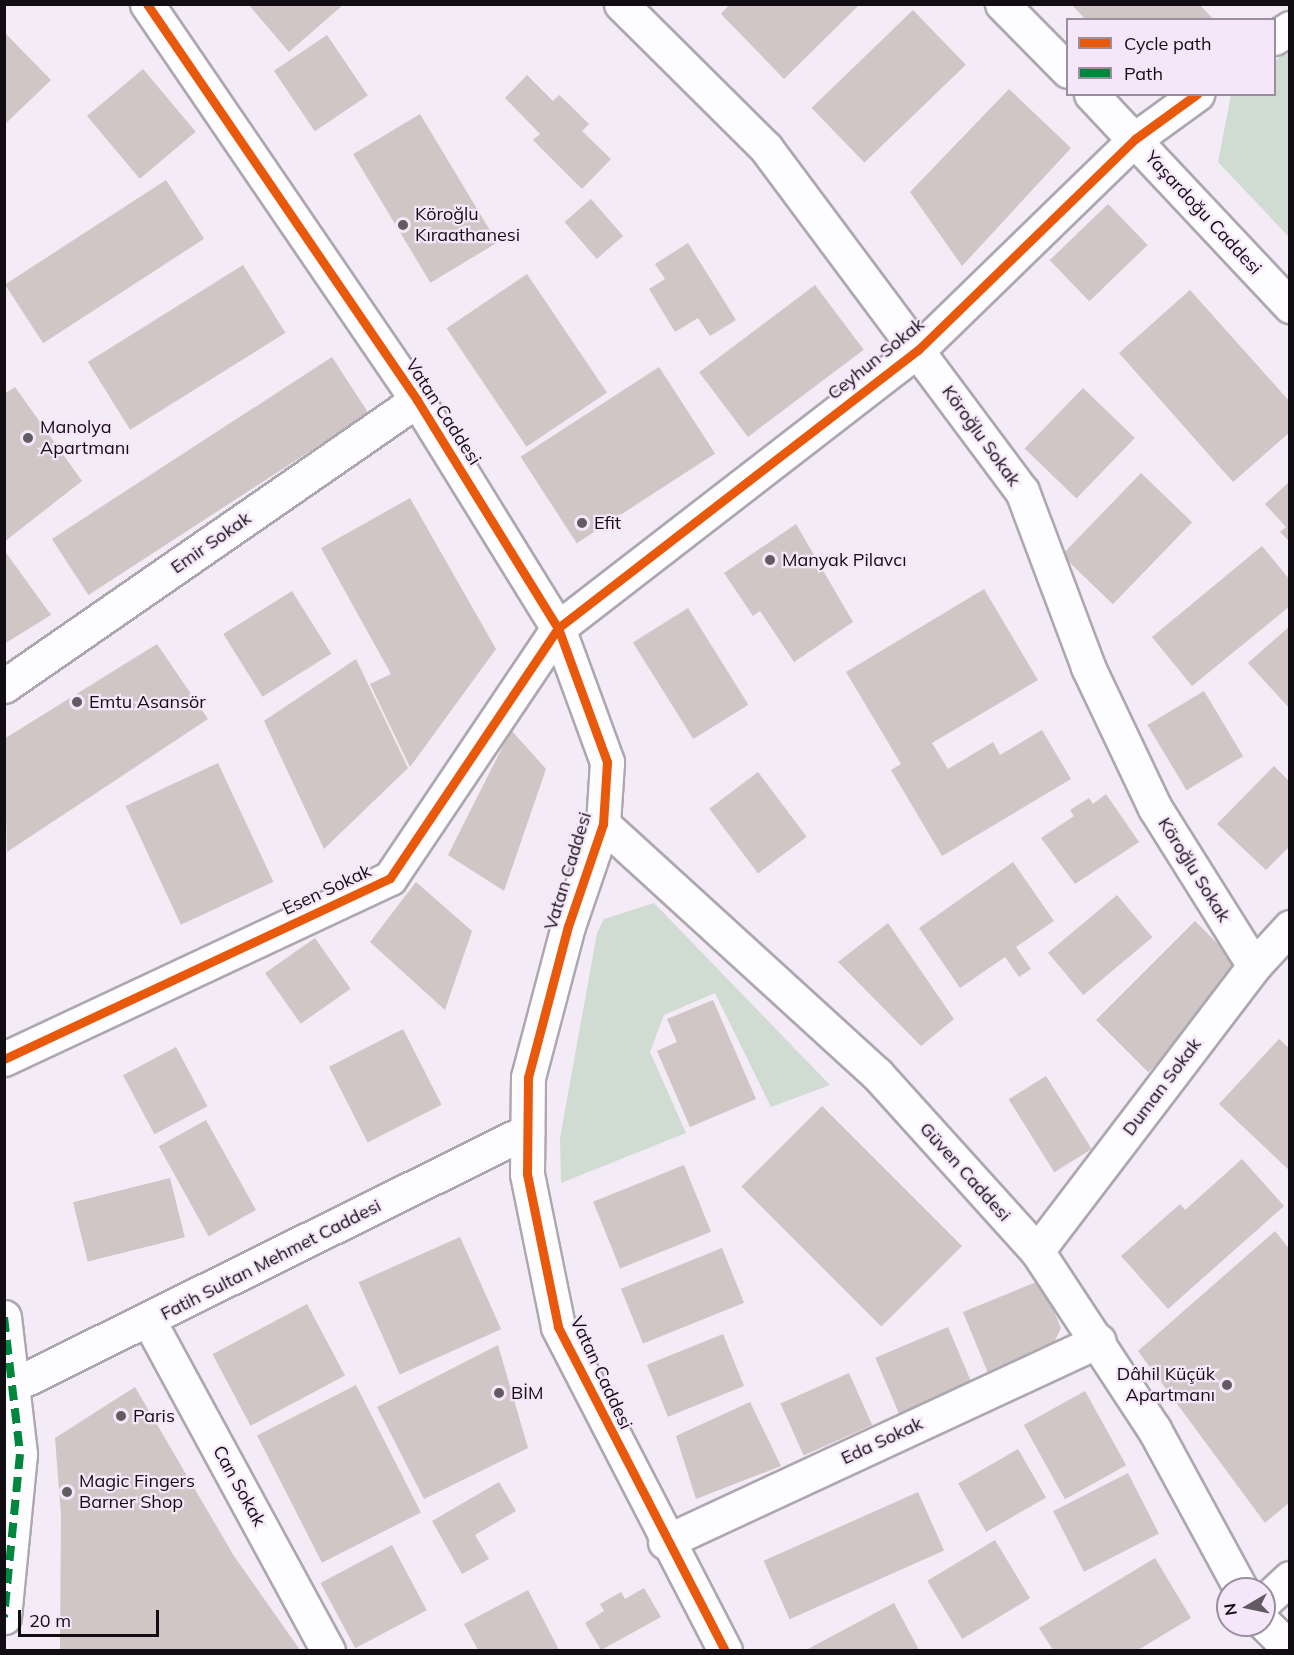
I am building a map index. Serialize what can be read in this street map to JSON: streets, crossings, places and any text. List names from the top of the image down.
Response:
{
  "streets": {
    "street": [
      "Yaşardoğu Caddesi",
      "Ceyhun Sokak",
      "Vatan Caddesi",
      "Köroğlu Sokak",
      "Emir Sokak",
      "Esen Sokak",
      "Duman Sokak",
      "Güven Caddesi",
      "Fatih Sultan Mehmet Caddesi",
      "Eda Sokak",
      "Can Sokak"
    ]
  },
  "crossings": [
    ["Yaşardoğu Caddesi", "Ceyhun Sokak"],
    ["Ceyhun Sokak", "Vatan Caddesi"],
    ["Ceyhun Sokak", "Köroğlu Sokak"],
    ["Ceyhun Sokak", "Esen Sokak"],
    ["Vatan Caddesi", "Emir Sokak"],
    ["Vatan Caddesi", "Esen Sokak"],
    ["Vatan Caddesi", "Güven Caddesi"],
    ["Vatan Caddesi", "Fatih Sultan Mehmet Caddesi"],
    ["Vatan Caddesi", "Eda Sokak"],
    ["Köroğlu Sokak", "Duman Sokak"],
    ["Duman Sokak", "Güven Caddesi"],
    ["Güven Caddesi", "Eda Sokak"],
    ["Fatih Sultan Mehmet Caddesi", "Can Sokak"]
  ],
  "places": [
    "Köroğlu Kıraathanesi",
    "Manolya Apartmanı",
    "Efit",
    "Manyak Pilavcı",
    "Emtu Asansör",
    "Dâhil Küçük Apartmanı",
    "BİM",
    "Paris",
    "Magic Fingers Barner Shop"
  ],
  "legend": ["Cycle path", "Path"],
  "scale_bar": "20 m",
  "north": "left"
}
